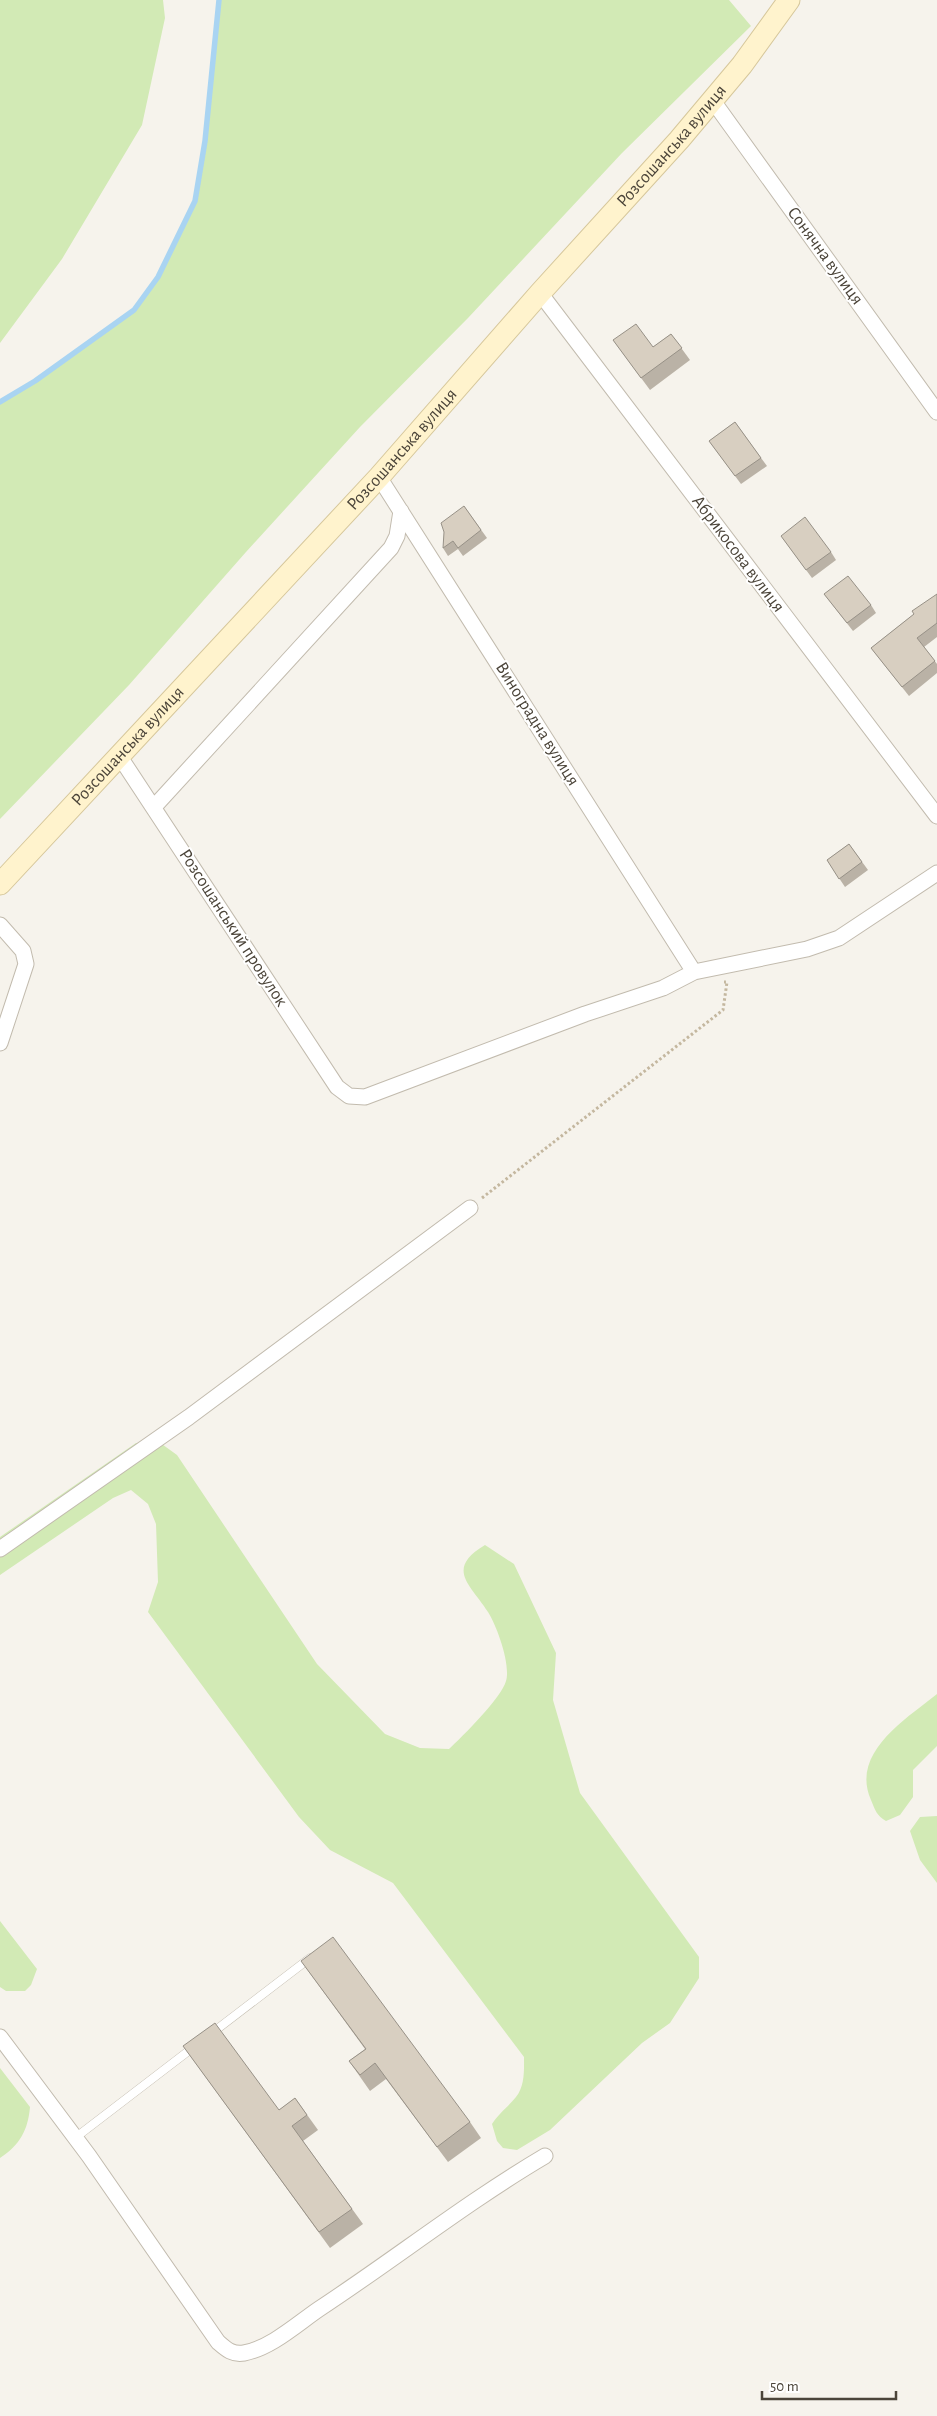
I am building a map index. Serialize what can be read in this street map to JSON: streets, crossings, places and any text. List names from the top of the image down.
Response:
{
  "streets": {
    "street": [
      "Розсошанська вулиця",
      "Сонячна вулиця",
      "Абрикосова вулиця",
      "Виноградна вулиця",
      "Розсошанський провулок"
    ]
  },
  "crossings": [
    ["Розсошанська вулиця", "Сонячна вулиця"],
    ["Розсошанська вулиця", "Абрикосова вулиця"],
    ["Розсошанська вулиця", "Виноградна вулиця"],
    ["Розсошанська вулиця", "Розсошанський провулок"],
    ["Виноградна вулиця", "Розсошанський провулок"]
  ],
  "scale_bar": "50 m"
}
